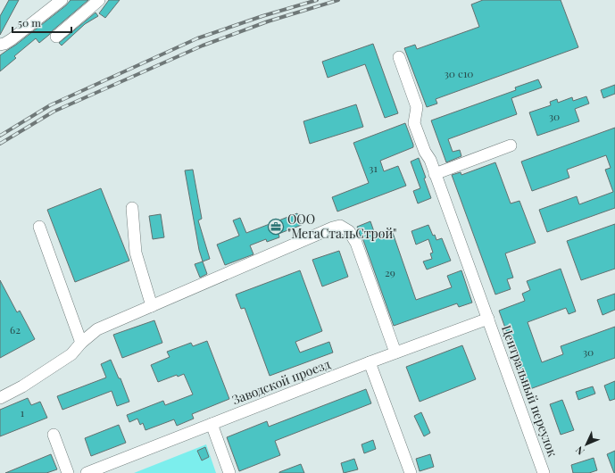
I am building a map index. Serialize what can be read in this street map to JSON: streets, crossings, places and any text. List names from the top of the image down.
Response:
{
  "streets": {
    "street": ["Заводской проезд", "Центральный переулок"]
  },
  "crossings": [
    ["Заводской проезд", "Центральный переулок"]
  ],
  "places": {
    "office": ["ООО \"МегаСтальСтрой\""]
  },
  "house_numbers": [
    "30 с10",
    "30",
    "31",
    "29",
    "62",
    "30",
    "1"
  ],
  "scale_bar": "50 m",
  "north": "bottom left"
}
